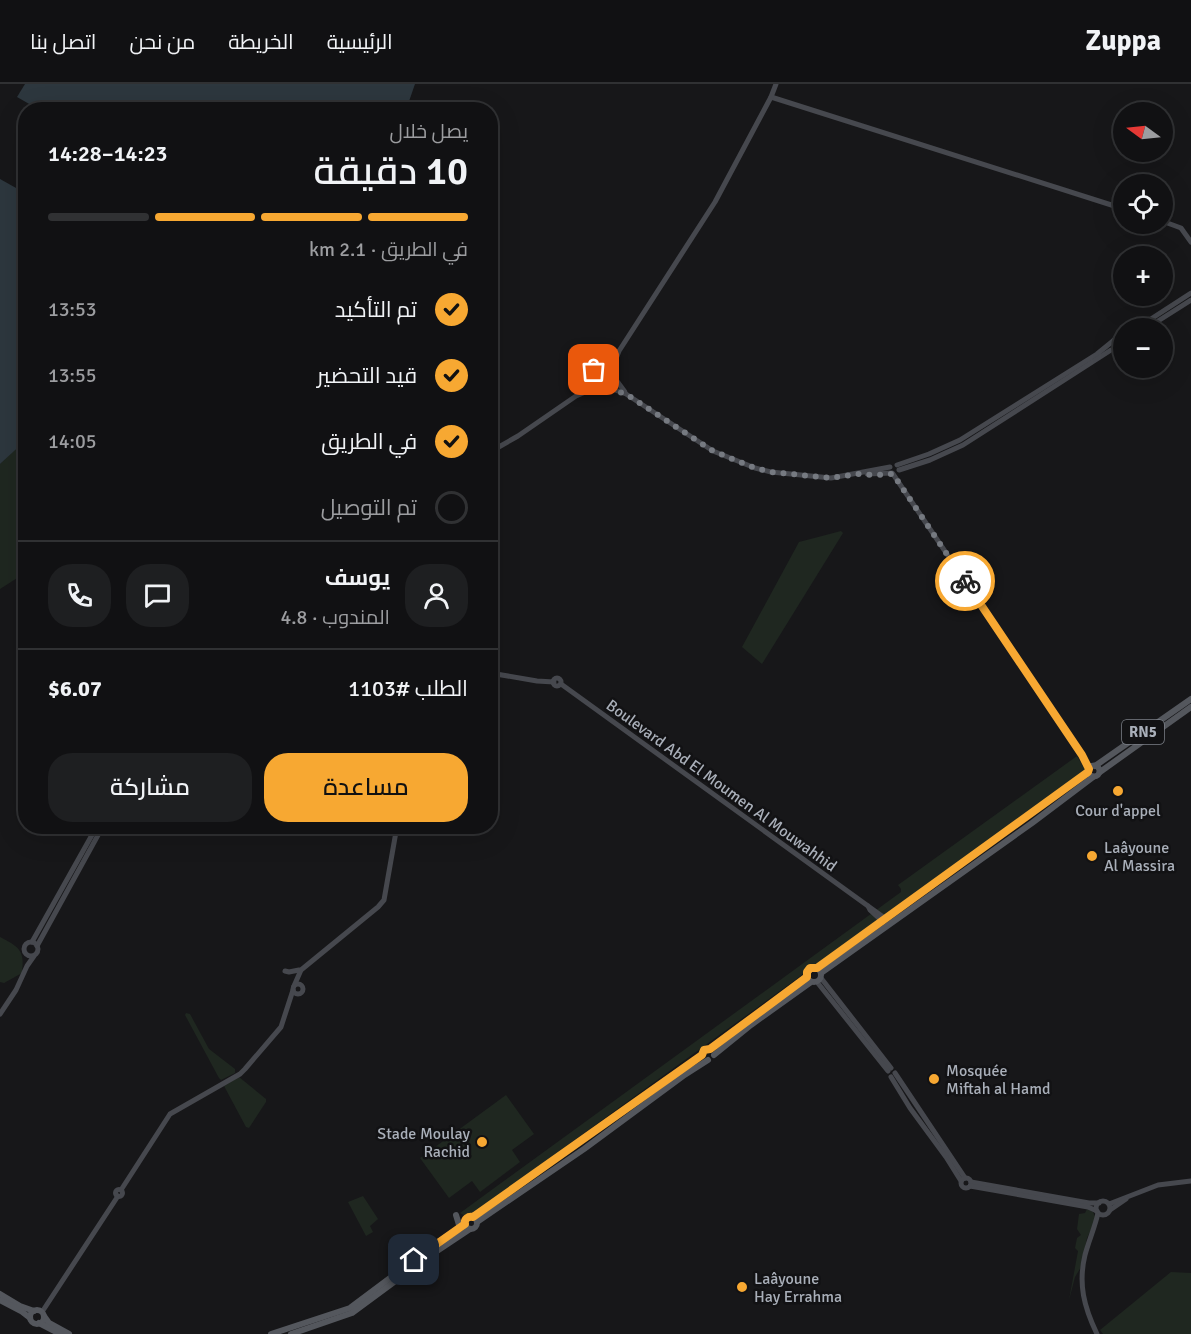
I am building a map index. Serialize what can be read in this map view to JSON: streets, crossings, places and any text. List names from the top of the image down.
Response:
{
  "streets": {
    "main road": ["RN5", "Boulevard Abd El Moumen Al Mouwahhid"]
  },
  "crossings": [
    ["RN5", "Boulevard Abd El Moumen Al Mouwahhid"]
  ],
  "places": [
    "Cour d'appel",
    "Laâyoune Al Massira",
    "Mosquée Miftah al Hamd",
    "Stade Moulay Rachid",
    "Laâyoune Hay Errahma"
  ],
  "north": "left",
  "page": {
    "header": "Zuppa",
    "nav": [
      "الرئيسية",
      "الخريطة",
      "من نحن",
      "اتصل بنا"
    ],
    "map_buttons": ["+", "−"],
    "heading": ["10 دقيقة", "يصل خلال", "14:23–14:28"],
    "panel": [
      "يوسف",
      "المندوب · 4.8",
      "الطلب #1103",
      "$6.07"
    ],
    "bar": "في الطريق · 2.1 km",
    "list": [
      ["تم التأكيد", "13:53"],
      ["قيد التحضير", "13:55"],
      ["في الطريق", "14:05"],
      "تم التوصيل"
    ],
    "buttons": ["مساعدة", "مشاركة"]
  }
}
